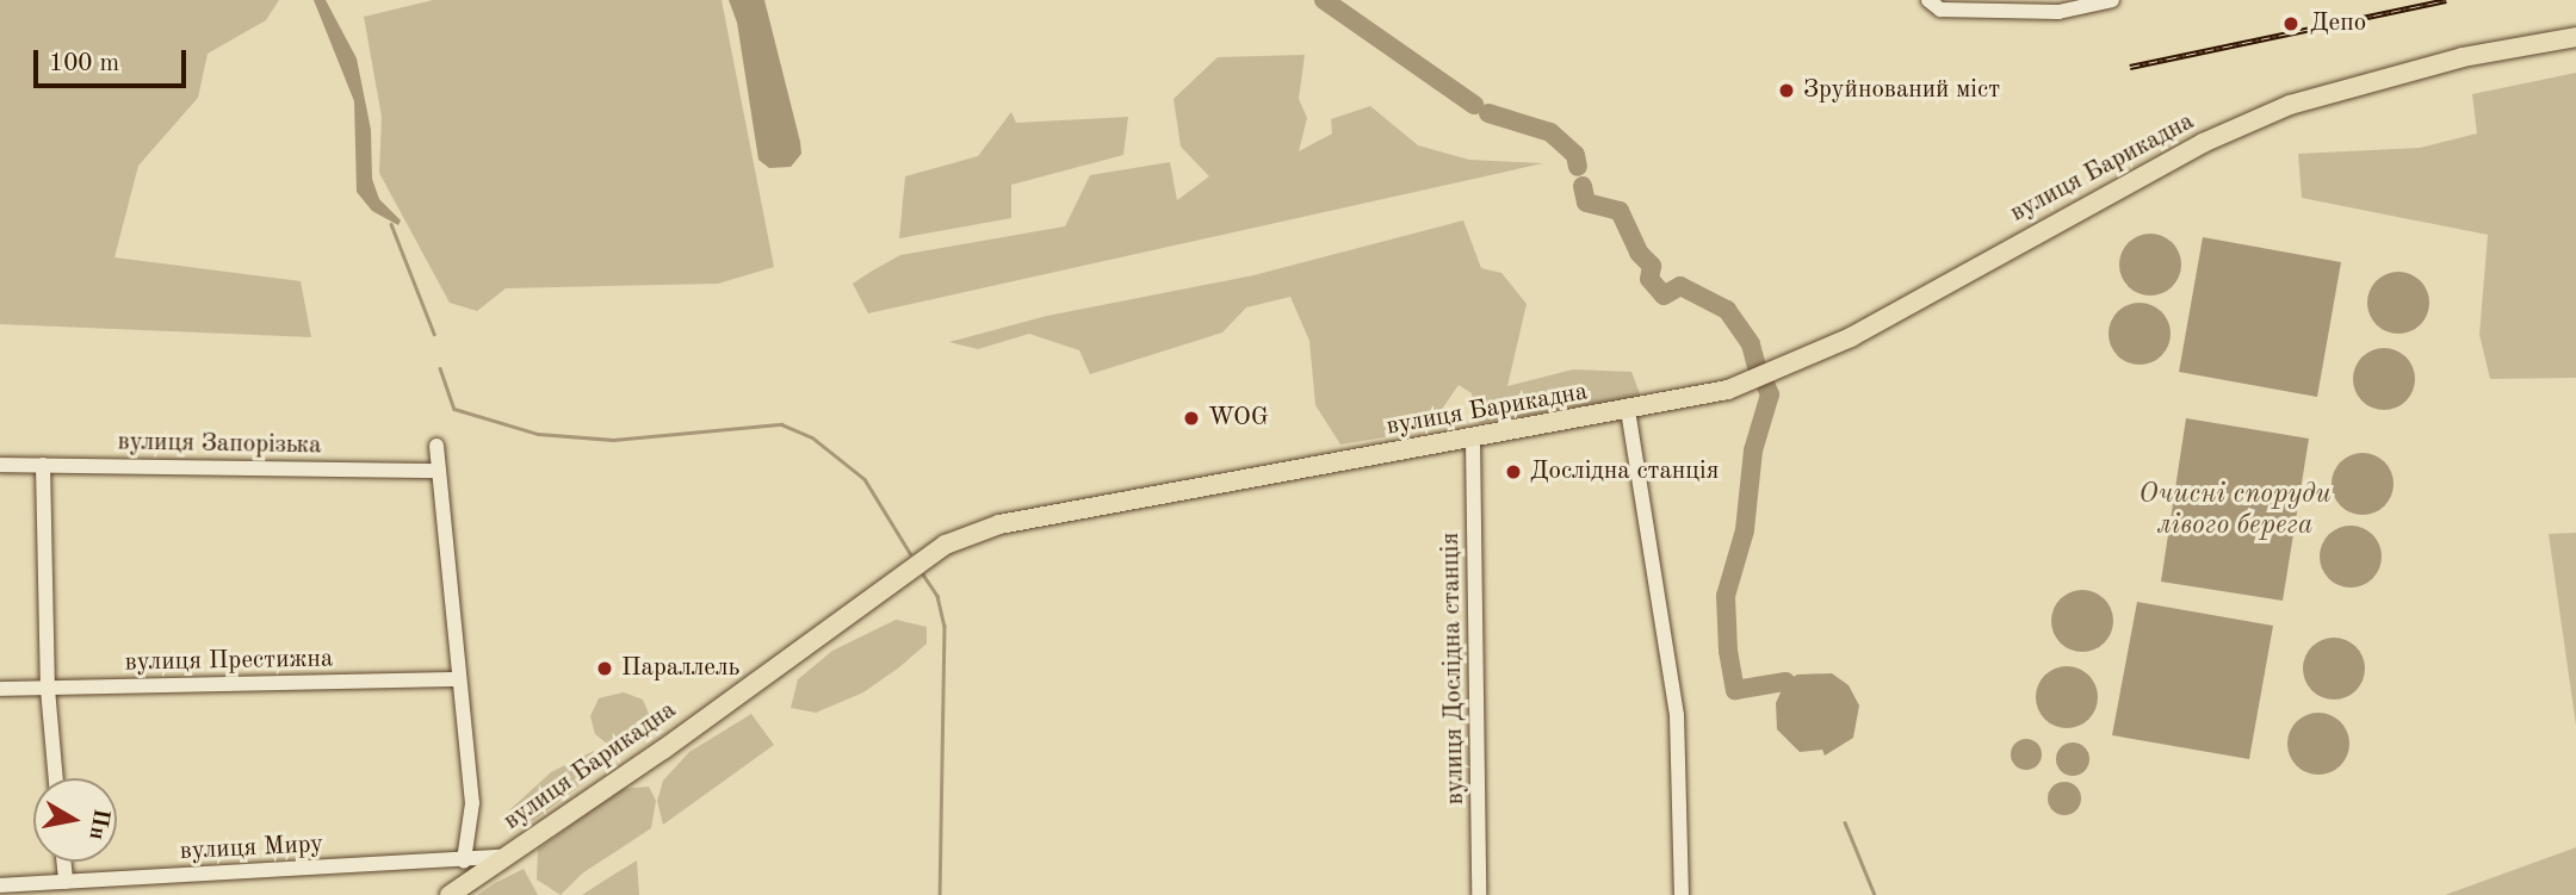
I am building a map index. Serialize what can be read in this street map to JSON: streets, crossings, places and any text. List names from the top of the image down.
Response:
{
  "streets": {
    "main road": ["вулиця Барикадна"],
    "street": [
      "вулиця Запорізька",
      "вулиця Престижна",
      "вулиця Дослідна станція",
      "вулиця Миру"
    ]
  },
  "crossings": [
    ["вулиця Барикадна", "вулиця Дослідна станція"],
    ["вулиця Барикадна", "вулиця Миру"]
  ],
  "water": ["Очисні споруди лівого берега"],
  "places": [
    "Депо",
    "Зруйнований міст",
    "WOG",
    "Дослідна станція",
    "Параллель"
  ],
  "scale_bar": "100 m",
  "north": "right"
}
